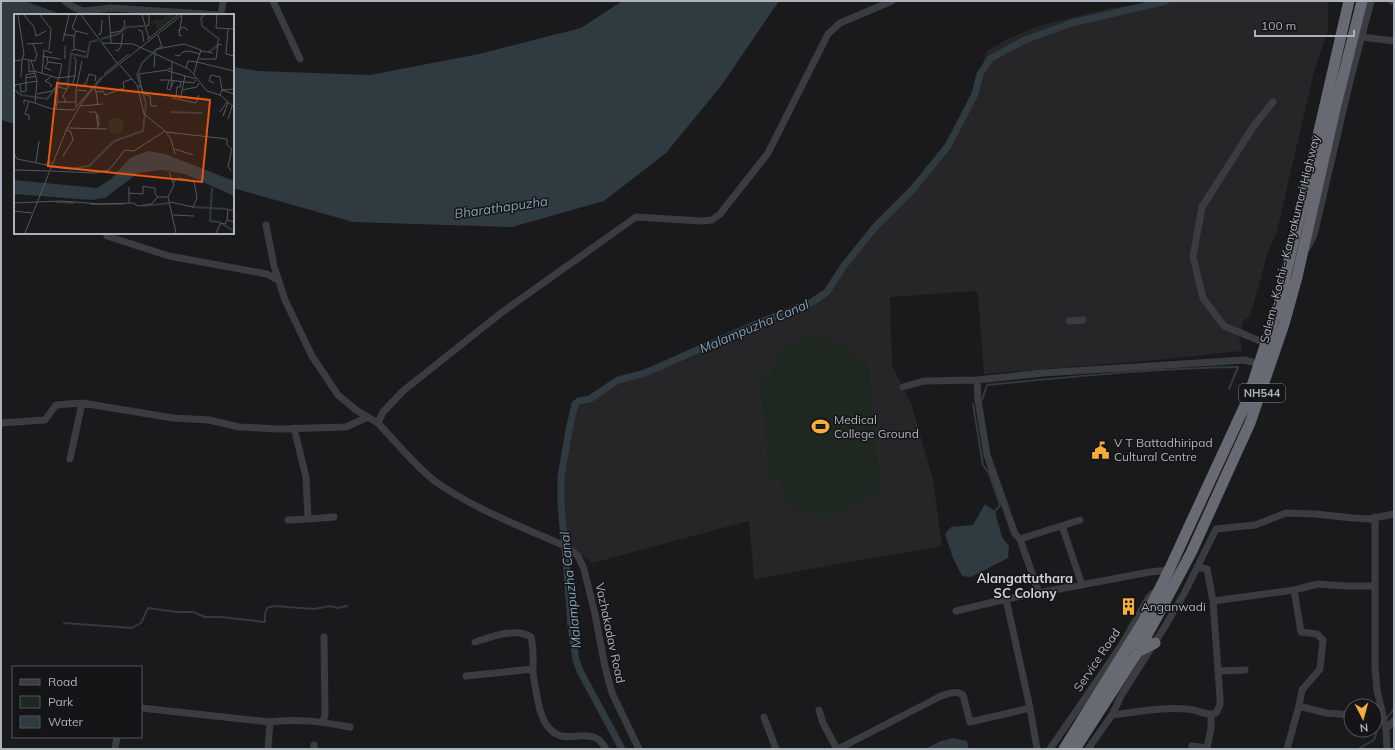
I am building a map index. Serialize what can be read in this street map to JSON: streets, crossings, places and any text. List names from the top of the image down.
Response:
{
  "streets": {
    "highway": ["Salem - Kochi - Kanyakumari Highway", "NH544"],
    "street": ["Vazhakadav Road", "Service Road"]
  },
  "crossings": [
    ["Salem - Kochi - Kanyakumari Highway", "Service Road"]
  ],
  "districts": ["Alangattuthara SC Colony"],
  "water": ["Bharathapuzha", "Malampuzha Canal"],
  "places": {
    "sports": ["Medical College Ground"],
    "public building": ["V T Battadhiripad Cultural Centre"],
    "building": ["Anganwadi"]
  },
  "legend": ["Road", "Park", "Water"],
  "scale_bar": "100 m",
  "north": "bottom"
}
